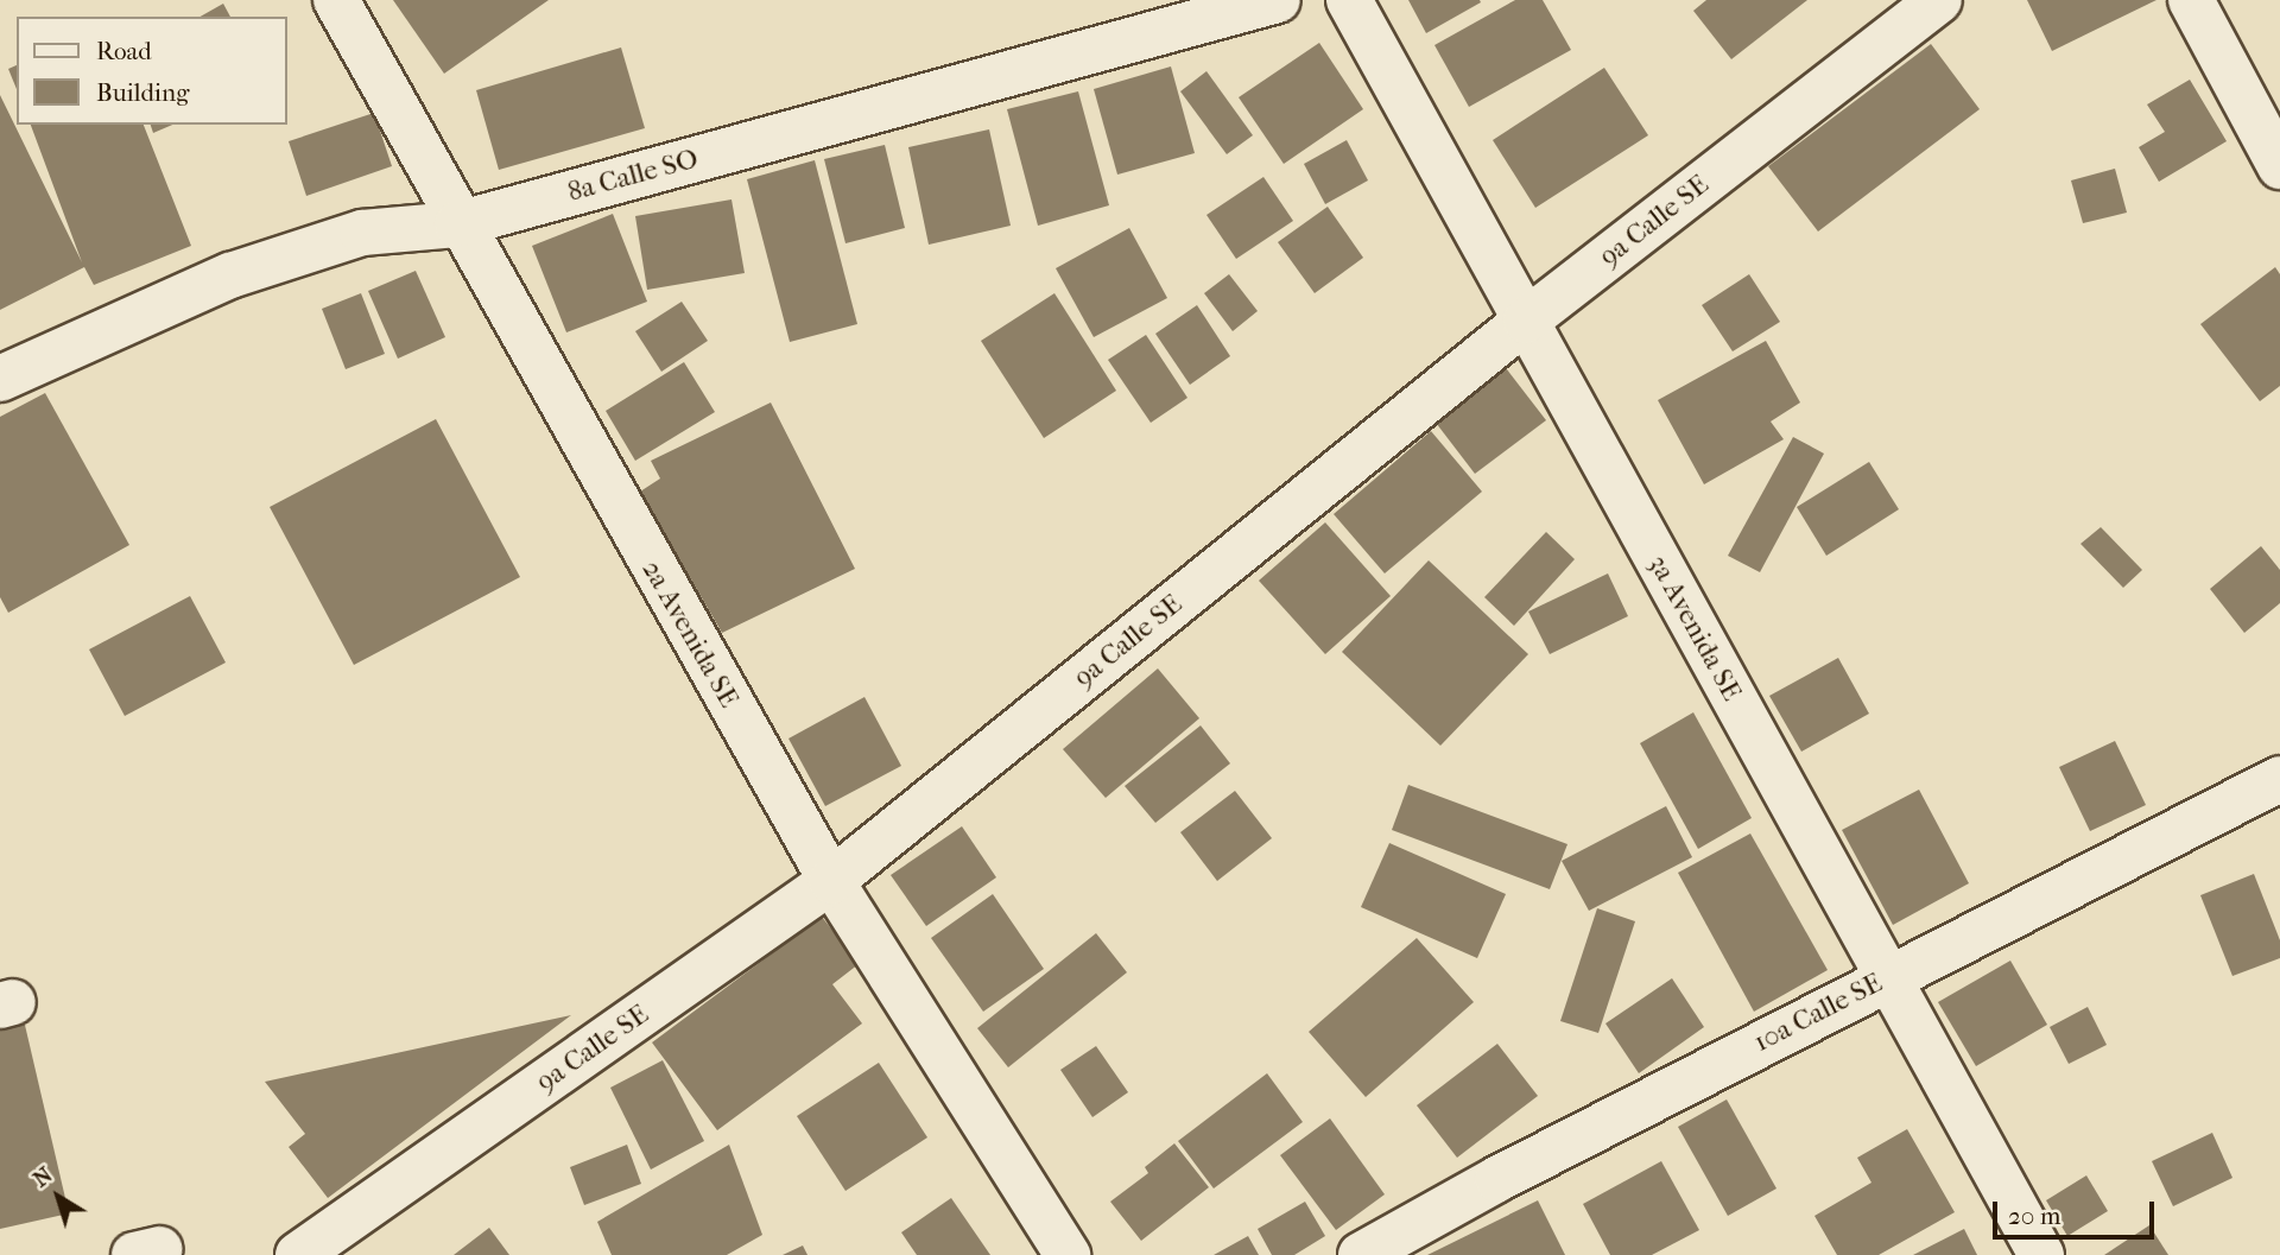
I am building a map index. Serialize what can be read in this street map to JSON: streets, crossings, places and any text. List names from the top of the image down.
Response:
{
  "streets": {
    "street": [
      "8a Calle SO",
      "9a Calle SE",
      "3a Avenida SE",
      "2a Avenida SE",
      "10a Calle SE"
    ]
  },
  "crossings": [
    ["8a Calle SO", "2a Avenida SE"],
    ["9a Calle SE", "3a Avenida SE"],
    ["9a Calle SE", "2a Avenida SE"],
    ["3a Avenida SE", "10a Calle SE"]
  ],
  "legend": ["Road", "Building"],
  "scale_bar": "20 m",
  "north": "top left"
}
